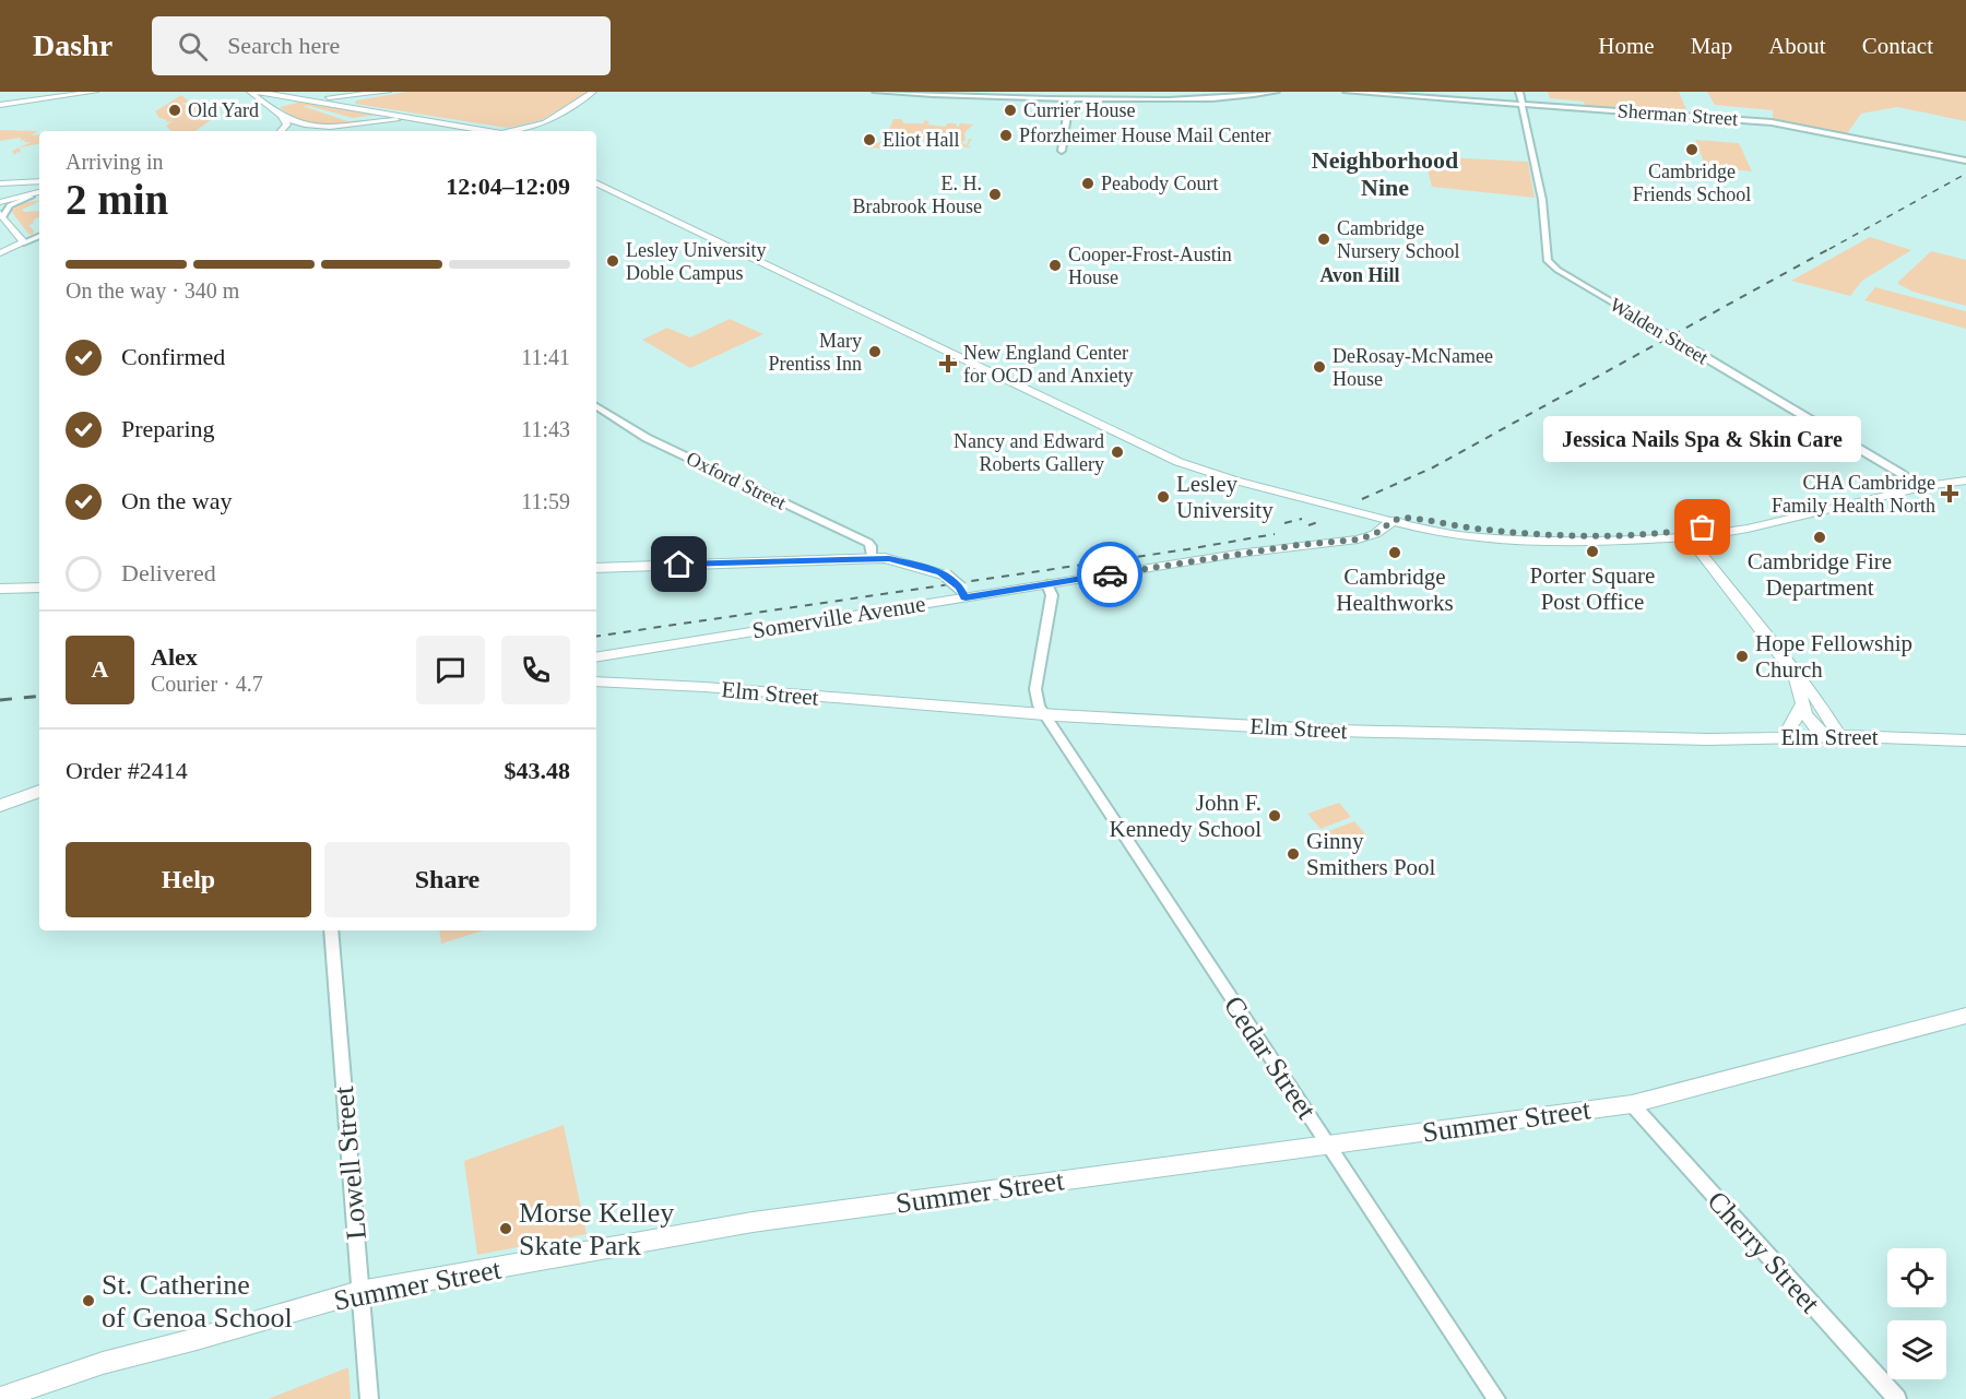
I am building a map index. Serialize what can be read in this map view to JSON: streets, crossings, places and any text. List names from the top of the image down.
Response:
{
  "streets": {
    "main road": ["Somerville Avenue", "Elm Street", "Summer Street"],
    "street": [
      "Sherman Street",
      "Walden Street",
      "Oxford Street",
      "Cedar Street",
      "Lowell Street",
      "Cherry Street"
    ]
  },
  "crossings": [
    ["Sherman Street", "Walden Street"],
    ["Somerville Avenue", "Cedar Street"],
    ["Elm Street", "Cedar Street"],
    ["Cedar Street", "Summer Street"],
    ["Summer Street", "Lowell Street"],
    ["Summer Street", "Cherry Street"]
  ],
  "districts": ["Neighborhood Nine", "Avon Hill"],
  "places": {
    "other": [
      "Old Yard",
      "Currier House",
      "Pforzheimer House Mail Center",
      "Eliot Hall",
      "Cambridge Friends School",
      "Peabody Court",
      "E. H. Brabrook House",
      "Cambridge Nursery School",
      "Lesley University Doble Campus",
      "Cooper-Frost-Austin House",
      "Mary Prentiss Inn",
      "DeRosay-McNamee House",
      "Nancy and Edward Roberts Gallery",
      "Lesley University",
      "Jessica Nails Spa & Skin Care",
      "Cambridge Fire Department",
      "Porter Square Post Office",
      "Cambridge Healthworks",
      "Hope Fellowship Church",
      "John F. Kennedy School",
      "Ginny Smithers Pool",
      "Morse Kelley Skate Park",
      "St. Catherine of Genoa School"
    ],
    "health": ["New England Center for OCD and Anxiety", "CHA Cambridge Family Health North"]
  },
  "page": {
    "header": "Dashr",
    "search": "Search here",
    "nav": [
      "Home",
      "Map",
      "About",
      "Contact"
    ],
    "heading": ["2 min", "Arriving in", "12:04–12:09"],
    "panel": [
      "Alex",
      "Courier · 4.7",
      "Order #2414",
      "$43.48"
    ],
    "bar": "On the way · 340 m",
    "list": [
      ["Confirmed", "11:41"],
      ["Preparing", "11:43"],
      ["On the way", "11:59"],
      "Delivered"
    ],
    "bubble": "Jessica Nails Spa & Skin Care",
    "round": "A",
    "buttons": ["Help", "Share"]
  }
}
